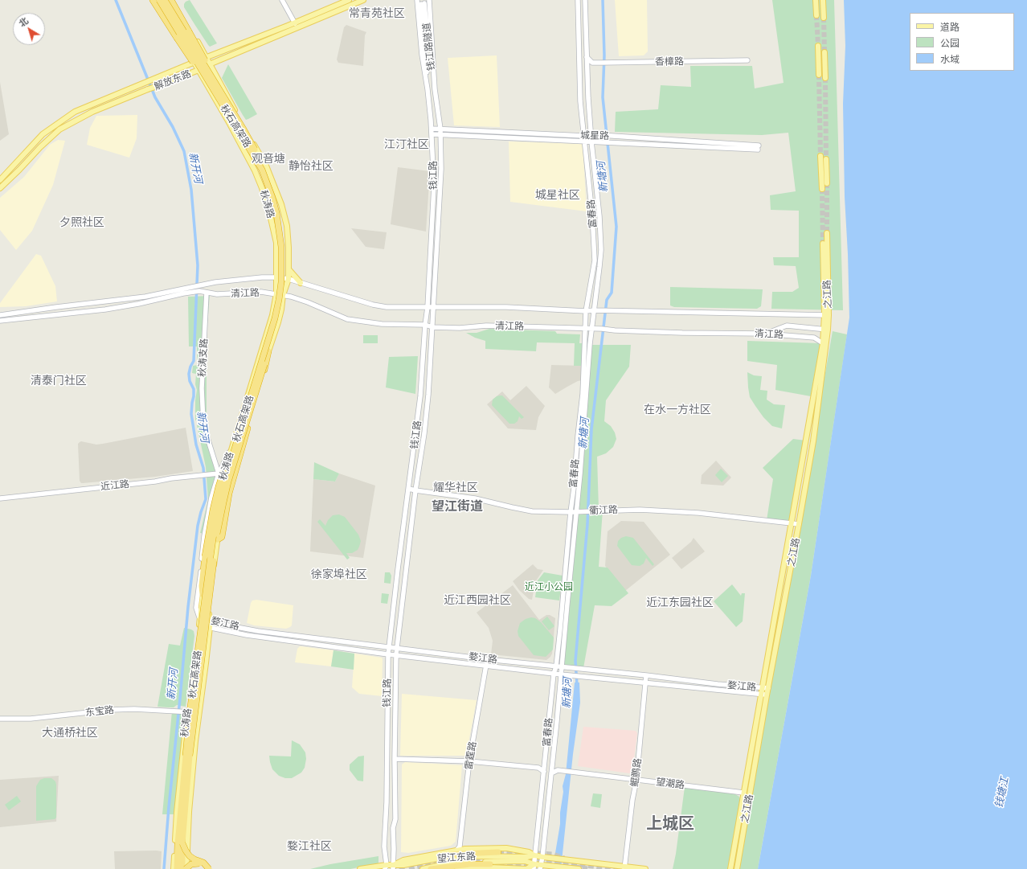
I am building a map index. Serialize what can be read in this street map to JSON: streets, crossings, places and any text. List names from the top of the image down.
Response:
{
  "streets": {
    "highway": ["秋石高架路"],
    "main road": [
      "钱江路隧道",
      "香樟路",
      "解放东路",
      "城星路",
      "钱江路",
      "秋涛路",
      "富春路",
      "清江路",
      "之江路",
      "秋涛支路",
      "近江路",
      "衢江路",
      "婺江路",
      "东宝路",
      "雷霆路",
      "鲲鹏路",
      "望潮路",
      "望江东路"
    ]
  },
  "crossings": [
    ["钱江路隧道", "钱江路"],
    ["解放东路", "秋涛路"],
    ["城星路", "钱江路"],
    ["城星路", "富春路"],
    ["钱江路", "清江路"],
    ["钱江路", "衢江路"],
    ["钱江路", "婺江路"],
    ["钱江路", "望江东路"],
    ["秋涛路", "清江路"],
    ["秋涛路", "近江路"],
    ["秋涛路", "婺江路"],
    ["秋涛路", "东宝路"],
    ["富春路", "清江路"],
    ["富春路", "衢江路"],
    ["富春路", "婺江路"],
    ["富春路", "望江东路"],
    ["清江路", "之江路"],
    ["清江路", "秋涛支路"],
    ["之江路", "衢江路"],
    ["之江路", "婺江路"],
    ["之江路", "望潮路"],
    ["婺江路", "雷霆路"],
    ["婺江路", "鲲鹏路"],
    ["鲲鹏路", "望潮路"]
  ],
  "districts": [
    "常青苑社区",
    "江汀社区",
    "观音塘",
    "静怡社区",
    "城星社区",
    "夕照社区",
    "清泰门社区",
    "在水一方社区",
    "耀华社区",
    "望江街道",
    "徐家埠社区",
    "近江西园社区",
    "近江东园社区",
    "大通桥社区",
    "上城区",
    "婺江社区"
  ],
  "water": ["新开河", "新塘河", "钱塘江"],
  "parks": ["近江小公园"],
  "legend": ["道路", "公园", "水域"],
  "north": "top left"
}
